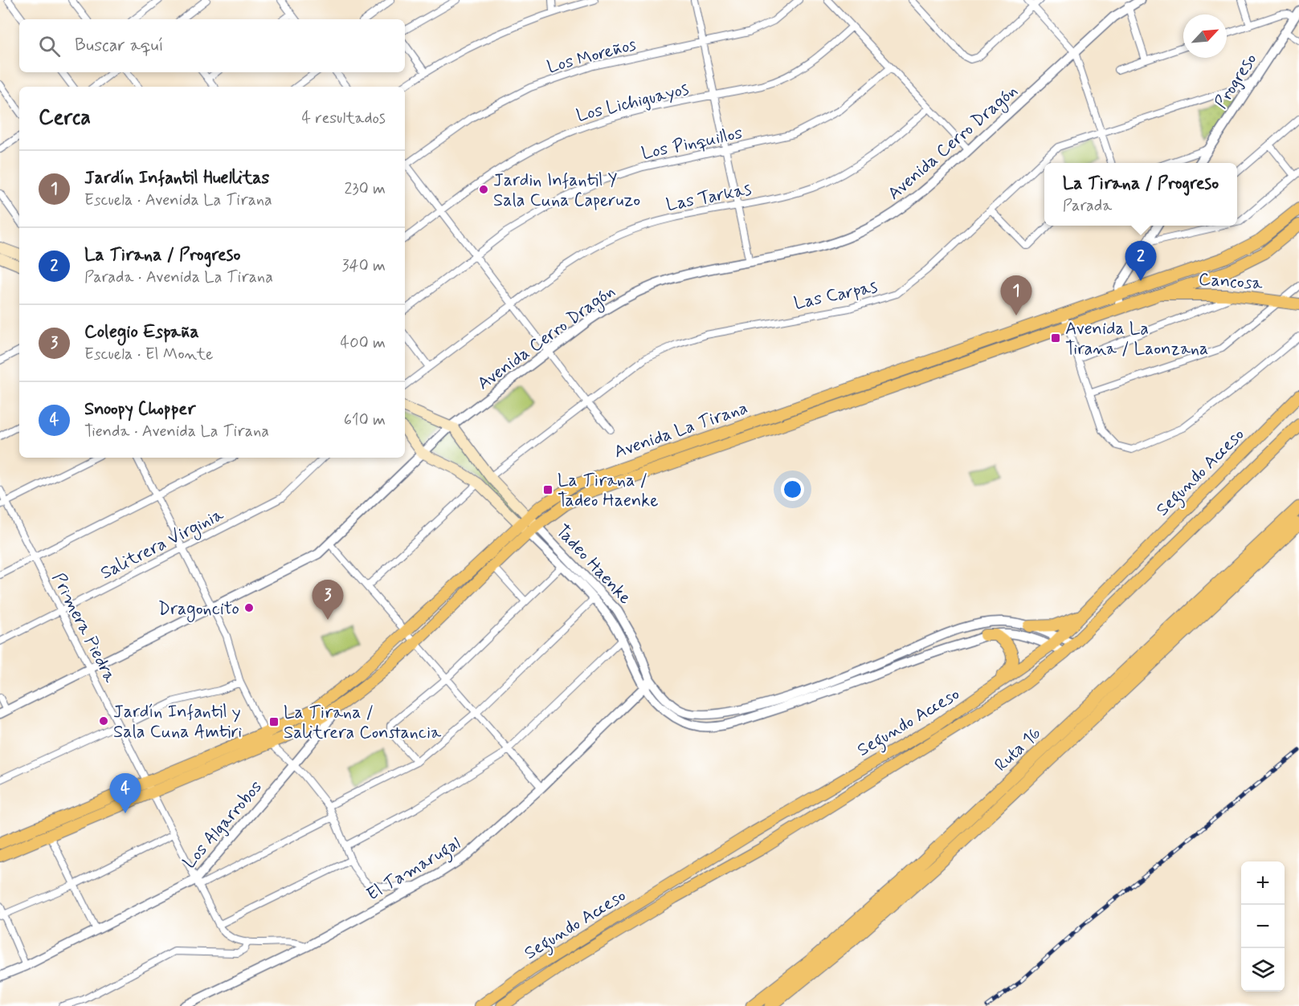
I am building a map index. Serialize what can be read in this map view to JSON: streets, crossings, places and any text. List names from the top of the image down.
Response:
{
  "streets": {
    "highway": ["Ruta 16"],
    "main road": [
      "Cancosa",
      "Avenida La Tirana",
      "Segundo Acceso",
      "Tadeo Haenke"
    ],
    "street": [
      "Los Moreños",
      "Progreso",
      "Los Lichiguayos",
      "Avenida Cerro Dragón",
      "Los Pinquillos",
      "Las Tarkas",
      "Las Carpas",
      "Salitrera Virginia",
      "Primera Piedra",
      "Los Algarrobos",
      "El Tamarugal"
    ]
  },
  "crossings": [
    ["Progreso", "Las Carpas"],
    ["Avenida Cerro Dragón", "Tadeo Haenke"],
    ["Avenida Cerro Dragón", "Primera Piedra"],
    ["Cancosa", "Avenida La Tirana"],
    ["Las Carpas", "Tadeo Haenke"],
    ["Avenida La Tirana", "Tadeo Haenke"],
    ["Avenida La Tirana", "Primera Piedra"],
    ["Avenida La Tirana", "Los Algarrobos"],
    ["Salitrera Virginia", "Primera Piedra"],
    ["Tadeo Haenke", "El Tamarugal"],
    ["Primera Piedra", "Los Algarrobos"],
    ["Primera Piedra", "El Tamarugal"]
  ],
  "places": {
    "other": ["Jardin Infantil Y Sala Cuna Caperuzo", "Dragoncito", "Jardín Infantil y Sala Cuna Amtiri"],
    "transit": ["Avenida La Tirana / Laonzana", "La Tirana / Tadeo Haenke", "La Tirana / Salitrera Constancia"]
  },
  "north": "top right",
  "page": {
    "search": "Buscar aquí",
    "heading": ["Cerca", "4 resultados"],
    "list": [
      {
        "mark": "1",
        "name": "Jardín Infantil Huellitas",
        "note": "Escuela · Avenida La Tirana",
        "value": "230 m"
      },
      {
        "mark": "2",
        "name": "La Tirana / Progreso",
        "note": "Parada · Avenida La Tirana",
        "value": "340 m"
      },
      {
        "mark": "3",
        "name": "Colegio España",
        "note": "Escuela · El Monte",
        "value": "400 m"
      },
      {
        "mark": "4",
        "name": "Snoopy Chopper",
        "note": "Tienda · Avenida La Tirana",
        "value": "610 m"
      }
    ],
    "popup": ["La Tirana / Progreso", "Parada"],
    "pins": [
      "2",
      "1",
      "3",
      "4"
    ],
    "map_buttons": ["+", "−"]
  }
}
